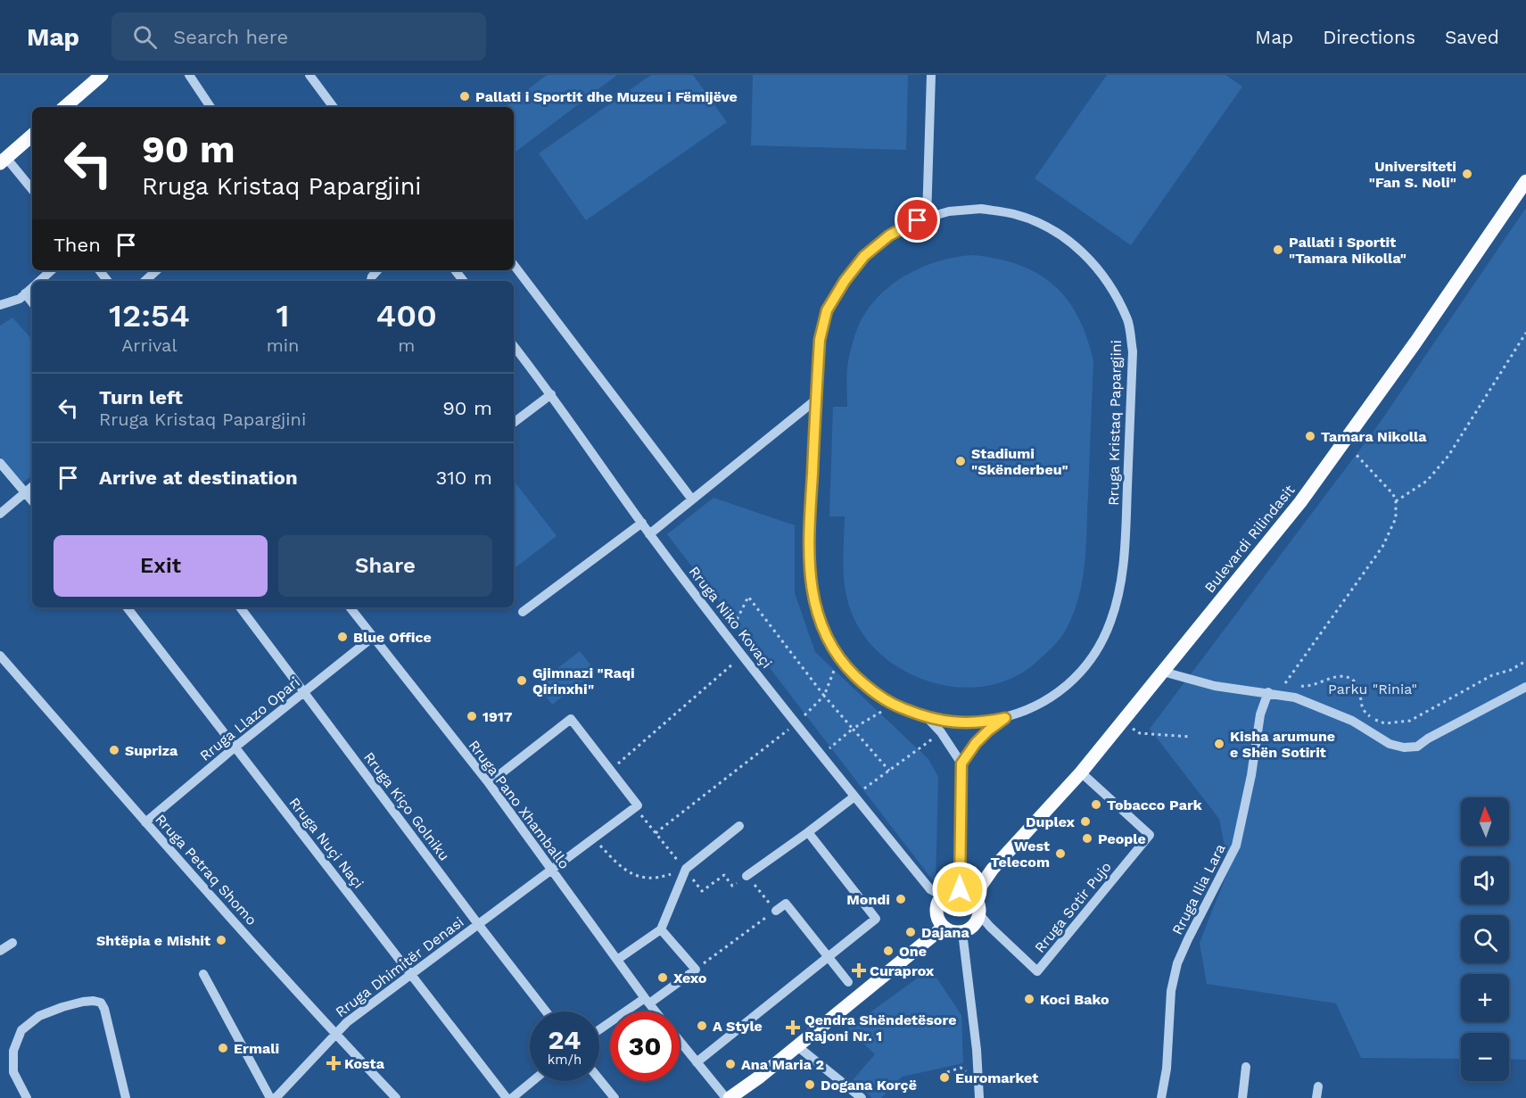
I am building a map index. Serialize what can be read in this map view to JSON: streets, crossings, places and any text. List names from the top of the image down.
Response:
{
  "streets": {
    "main road": ["Bulevardi Rilindasit"],
    "street": [
      "Rruga Kristaq Papargjini",
      "Rruga Niko Kovaçi",
      "Rruga Llazo Opari",
      "Rruga Pano Xhamballo",
      "Rruga Kiço Golniku",
      "Rruga Nuçi Naçi",
      "Rruga Petraq Shomo",
      "Rruga Ilia Lara",
      "Rruga Sotir Pujo",
      "Rruga Dhimitër Denasi"
    ]
  },
  "crossings": [
    ["Bulevardi Rilindasit", "Rruga Niko Kovaçi"],
    ["Bulevardi Rilindasit", "Rruga Sotir Pujo"],
    ["Rruga Niko Kovaçi", "Rruga Sotir Pujo"],
    ["Rruga Llazo Opari", "Rruga Pano Xhamballo"],
    ["Rruga Llazo Opari", "Rruga Kiço Golniku"],
    ["Rruga Llazo Opari", "Rruga Nuçi Naçi"],
    ["Rruga Llazo Opari", "Rruga Petraq Shomo"],
    ["Rruga Pano Xhamballo", "Rruga Dhimitër Denasi"],
    ["Rruga Kiço Golniku", "Rruga Dhimitër Denasi"],
    ["Rruga Nuçi Naçi", "Rruga Dhimitër Denasi"],
    ["Rruga Petraq Shomo", "Rruga Dhimitër Denasi"]
  ],
  "parks": ["Parku \"Rinia\""],
  "places": {
    "other": [
      "Pallati i Sportit dhe Muzeu i Fëmijëve",
      "Universiteti \"Fan S. Noli\"",
      "Pallati i Sportit \"Tamara Nikolla\"",
      "Tamara Nikolla",
      "Stadiumi \"Skënderbeu\"",
      "Blue Office",
      "Gjimnazi \"Raqi Qirinxhi\"",
      "1917",
      "Kisha arumune e Shën Sotirit",
      "Supriza",
      "Tobacco Park",
      "Duplex",
      "People",
      "West Telecom",
      "Mondi",
      "Dajana",
      "Shtëpia e Mishit",
      "One",
      "Xexo",
      "Koci Bako",
      "A Style",
      "Ermali",
      "Ana Maria 2",
      "Euromarket",
      "Dogana Korçë"
    ],
    "health": ["Curaprox", "Qendra Shëndetësore Rajoni Nr. 1", "Kosta"]
  },
  "north": "top",
  "page": {
    "header": "Map",
    "search": "Search here",
    "nav": ["Map", "Directions", "Saved"],
    "turn": ["90 m", "Rruga Kristaq Papargjini"],
    "then": "Then",
    "eta": [
      "12:54",
      "Arrival",
      "1",
      "min",
      "400",
      "m"
    ],
    "list": [
      {
        "name": "Turn left",
        "note": "Rruga Kristaq Papargjini",
        "value": "90 m"
      },
      {
        "name": "Arrive at destination",
        "value": "310 m"
      }
    ],
    "buttons": ["Exit", "Share"],
    "map_buttons": ["+", "−"],
    "speed": "24 km/h",
    "limit": "30"
  }
}
